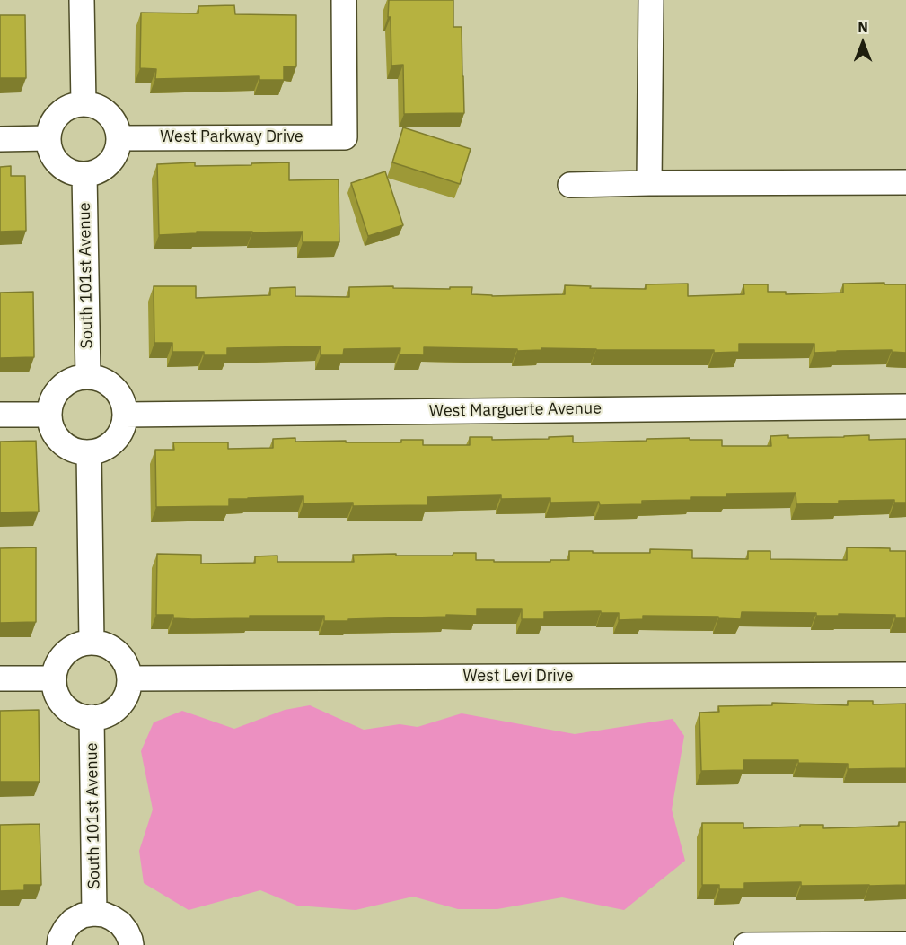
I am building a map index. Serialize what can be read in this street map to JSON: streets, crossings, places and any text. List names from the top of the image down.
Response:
{
  "streets": {
    "street": [
      "West Parkway Drive",
      "South 101st Avenue",
      "West Marguerte Avenue",
      "West Levi Drive"
    ]
  },
  "crossings": [
    ["West Parkway Drive", "South 101st Avenue"],
    ["South 101st Avenue", "West Marguerte Avenue"],
    ["South 101st Avenue", "West Levi Drive"]
  ],
  "north": "top"
}
